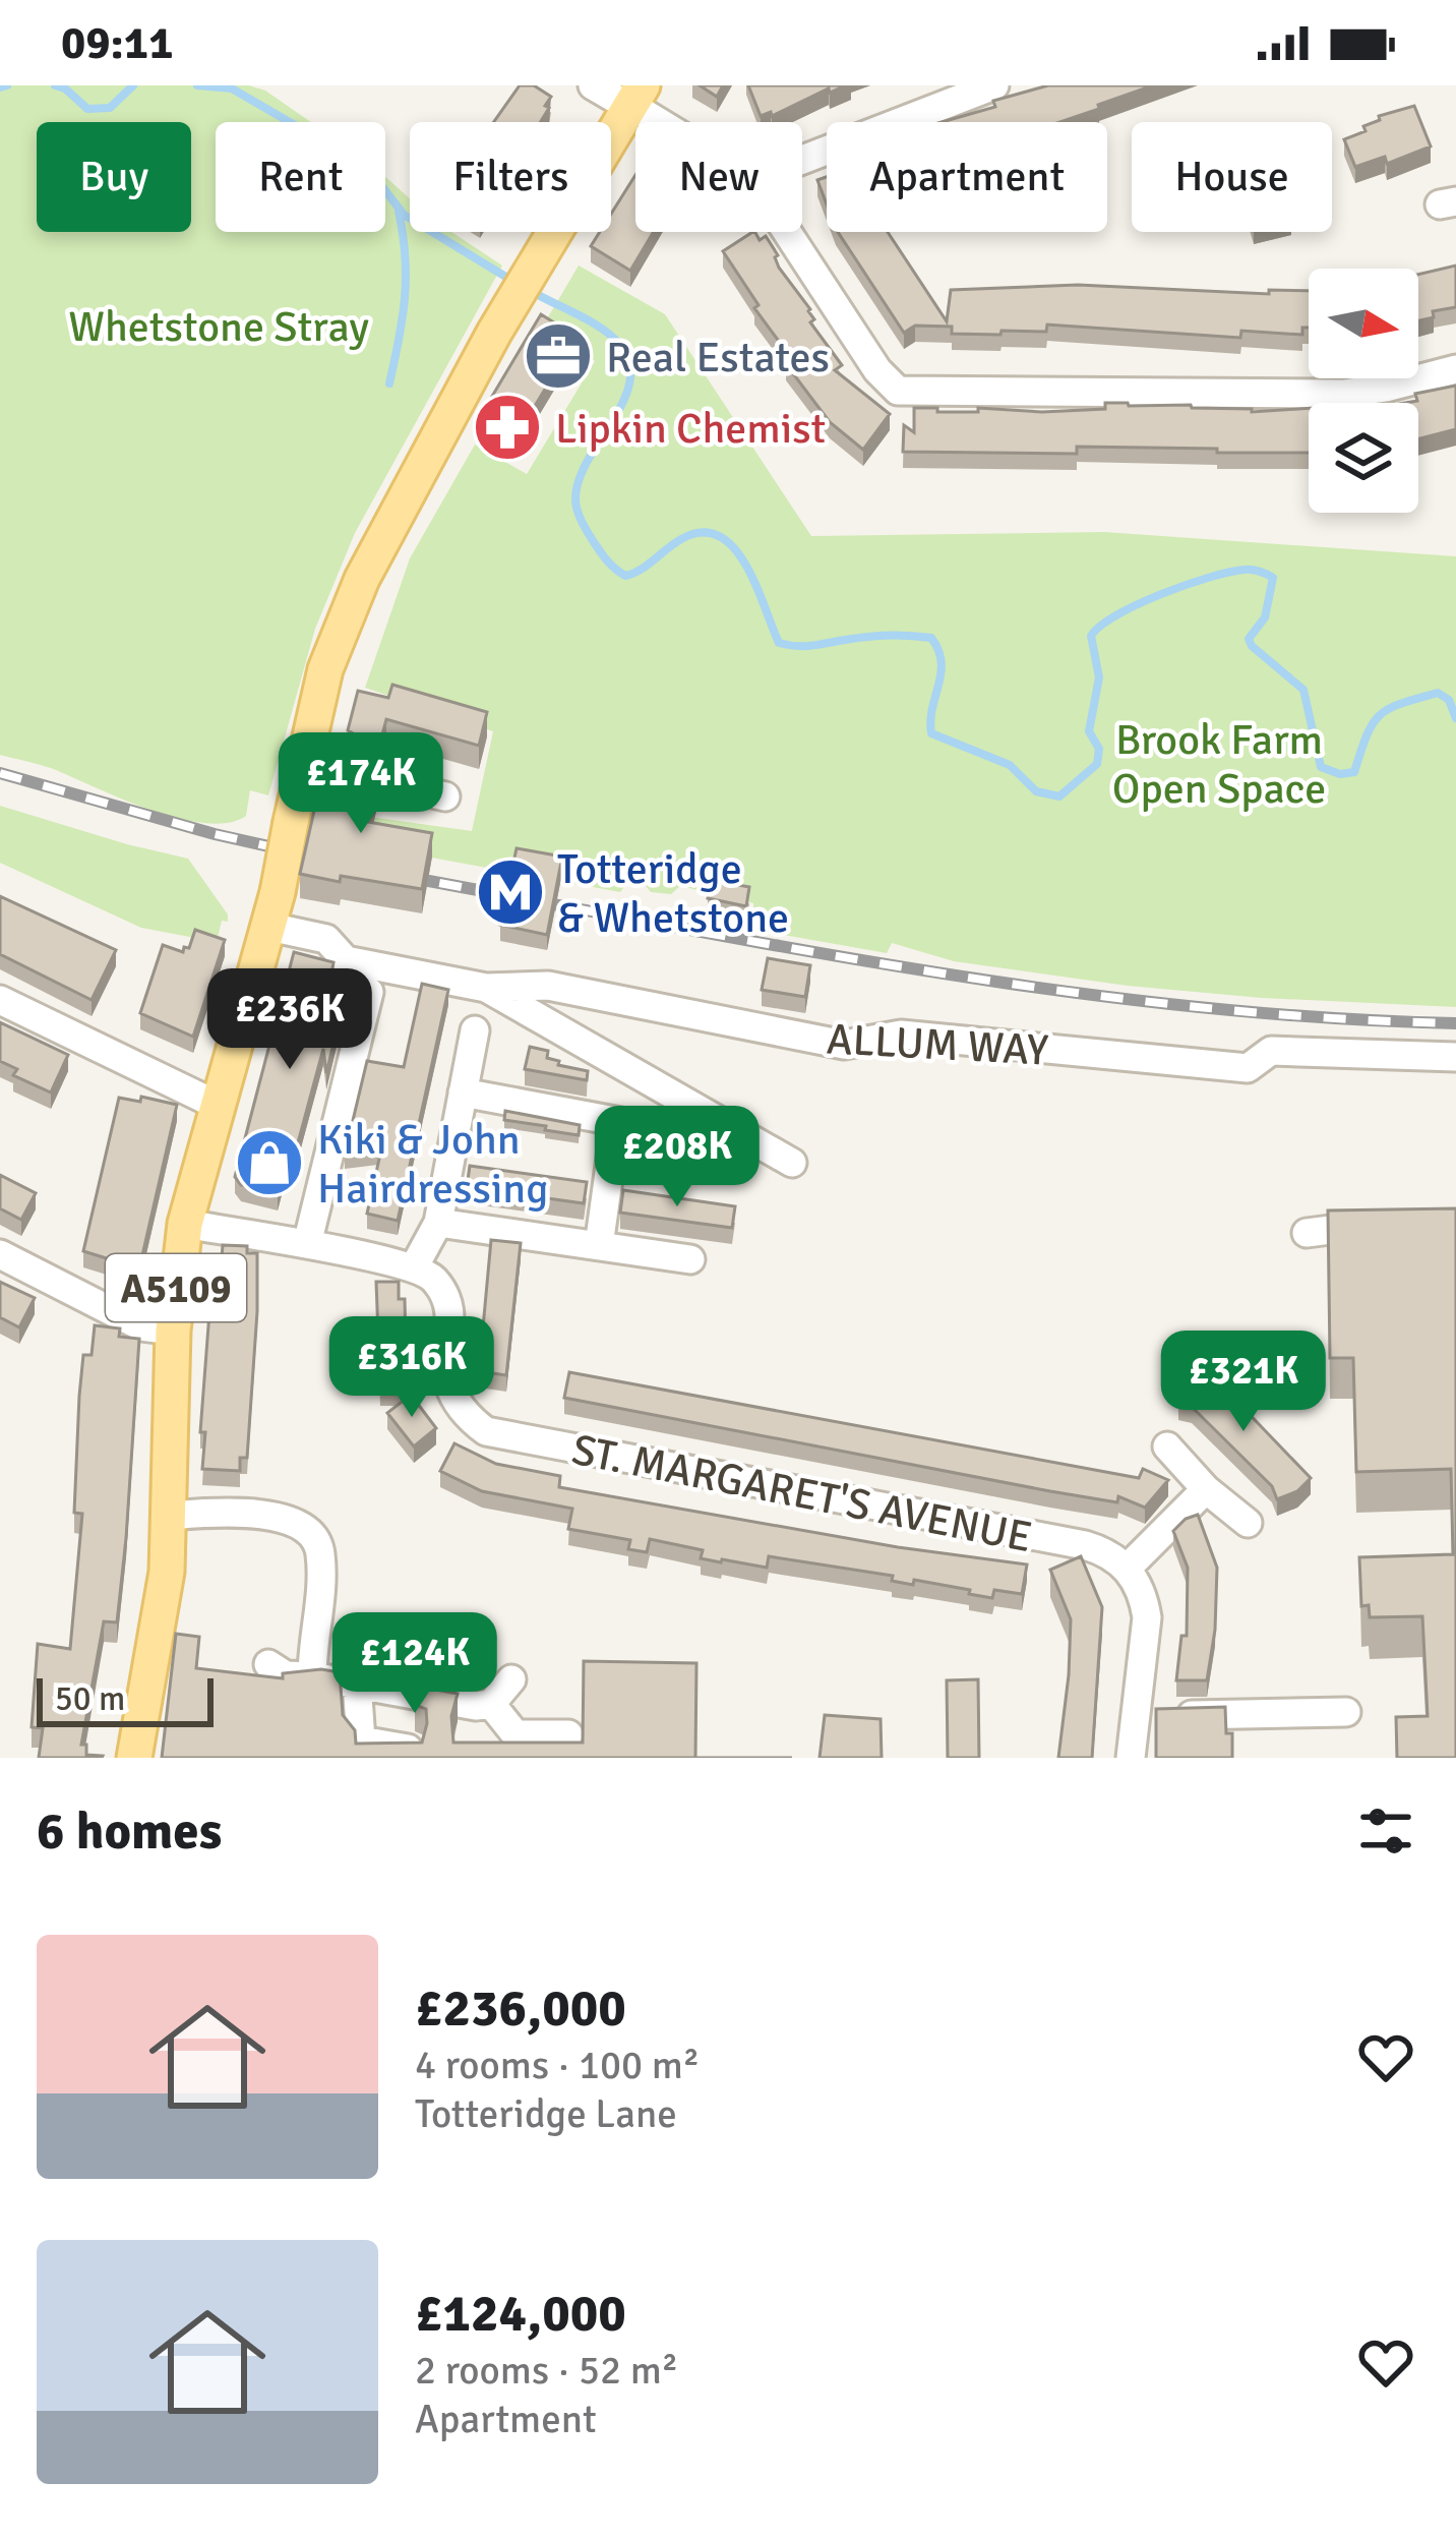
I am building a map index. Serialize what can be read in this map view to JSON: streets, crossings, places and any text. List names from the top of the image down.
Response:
{
  "streets": {
    "main road": ["A5109"],
    "street": ["ALLUM WAY", "ST. MARGARET'S AVENUE"]
  },
  "crossings": [
    ["ALLUM WAY", "A5109"]
  ],
  "parks": ["Whetstone Stray", "Brook Farm Open Space"],
  "places": {
    "office": ["Real Estates"],
    "pharmacy": ["Lipkin Chemist"],
    "metro station": ["Totteridge & Whetstone"],
    "shop": ["Kiki & John Hairdressing"]
  },
  "scale_bar": "50 m",
  "north": "right",
  "page": {
    "status": "09:11",
    "chip": [
      "Buy",
      "Rent",
      "Filters",
      "New",
      "Apartment",
      "House"
    ],
    "price": [
      "£174K",
      "£236K",
      "£208K",
      "£316K",
      "£321K",
      "£124K"
    ],
    "scale": "50 m",
    "heading": "6 homes",
    "list": [
      {
        "name": "£236,000",
        "note": "4 rooms · 100 m² · Totteridge Lane"
      },
      {
        "name": "£124,000",
        "note": "2 rooms · 52 m² · Apartment"
      }
    ]
  }
}
